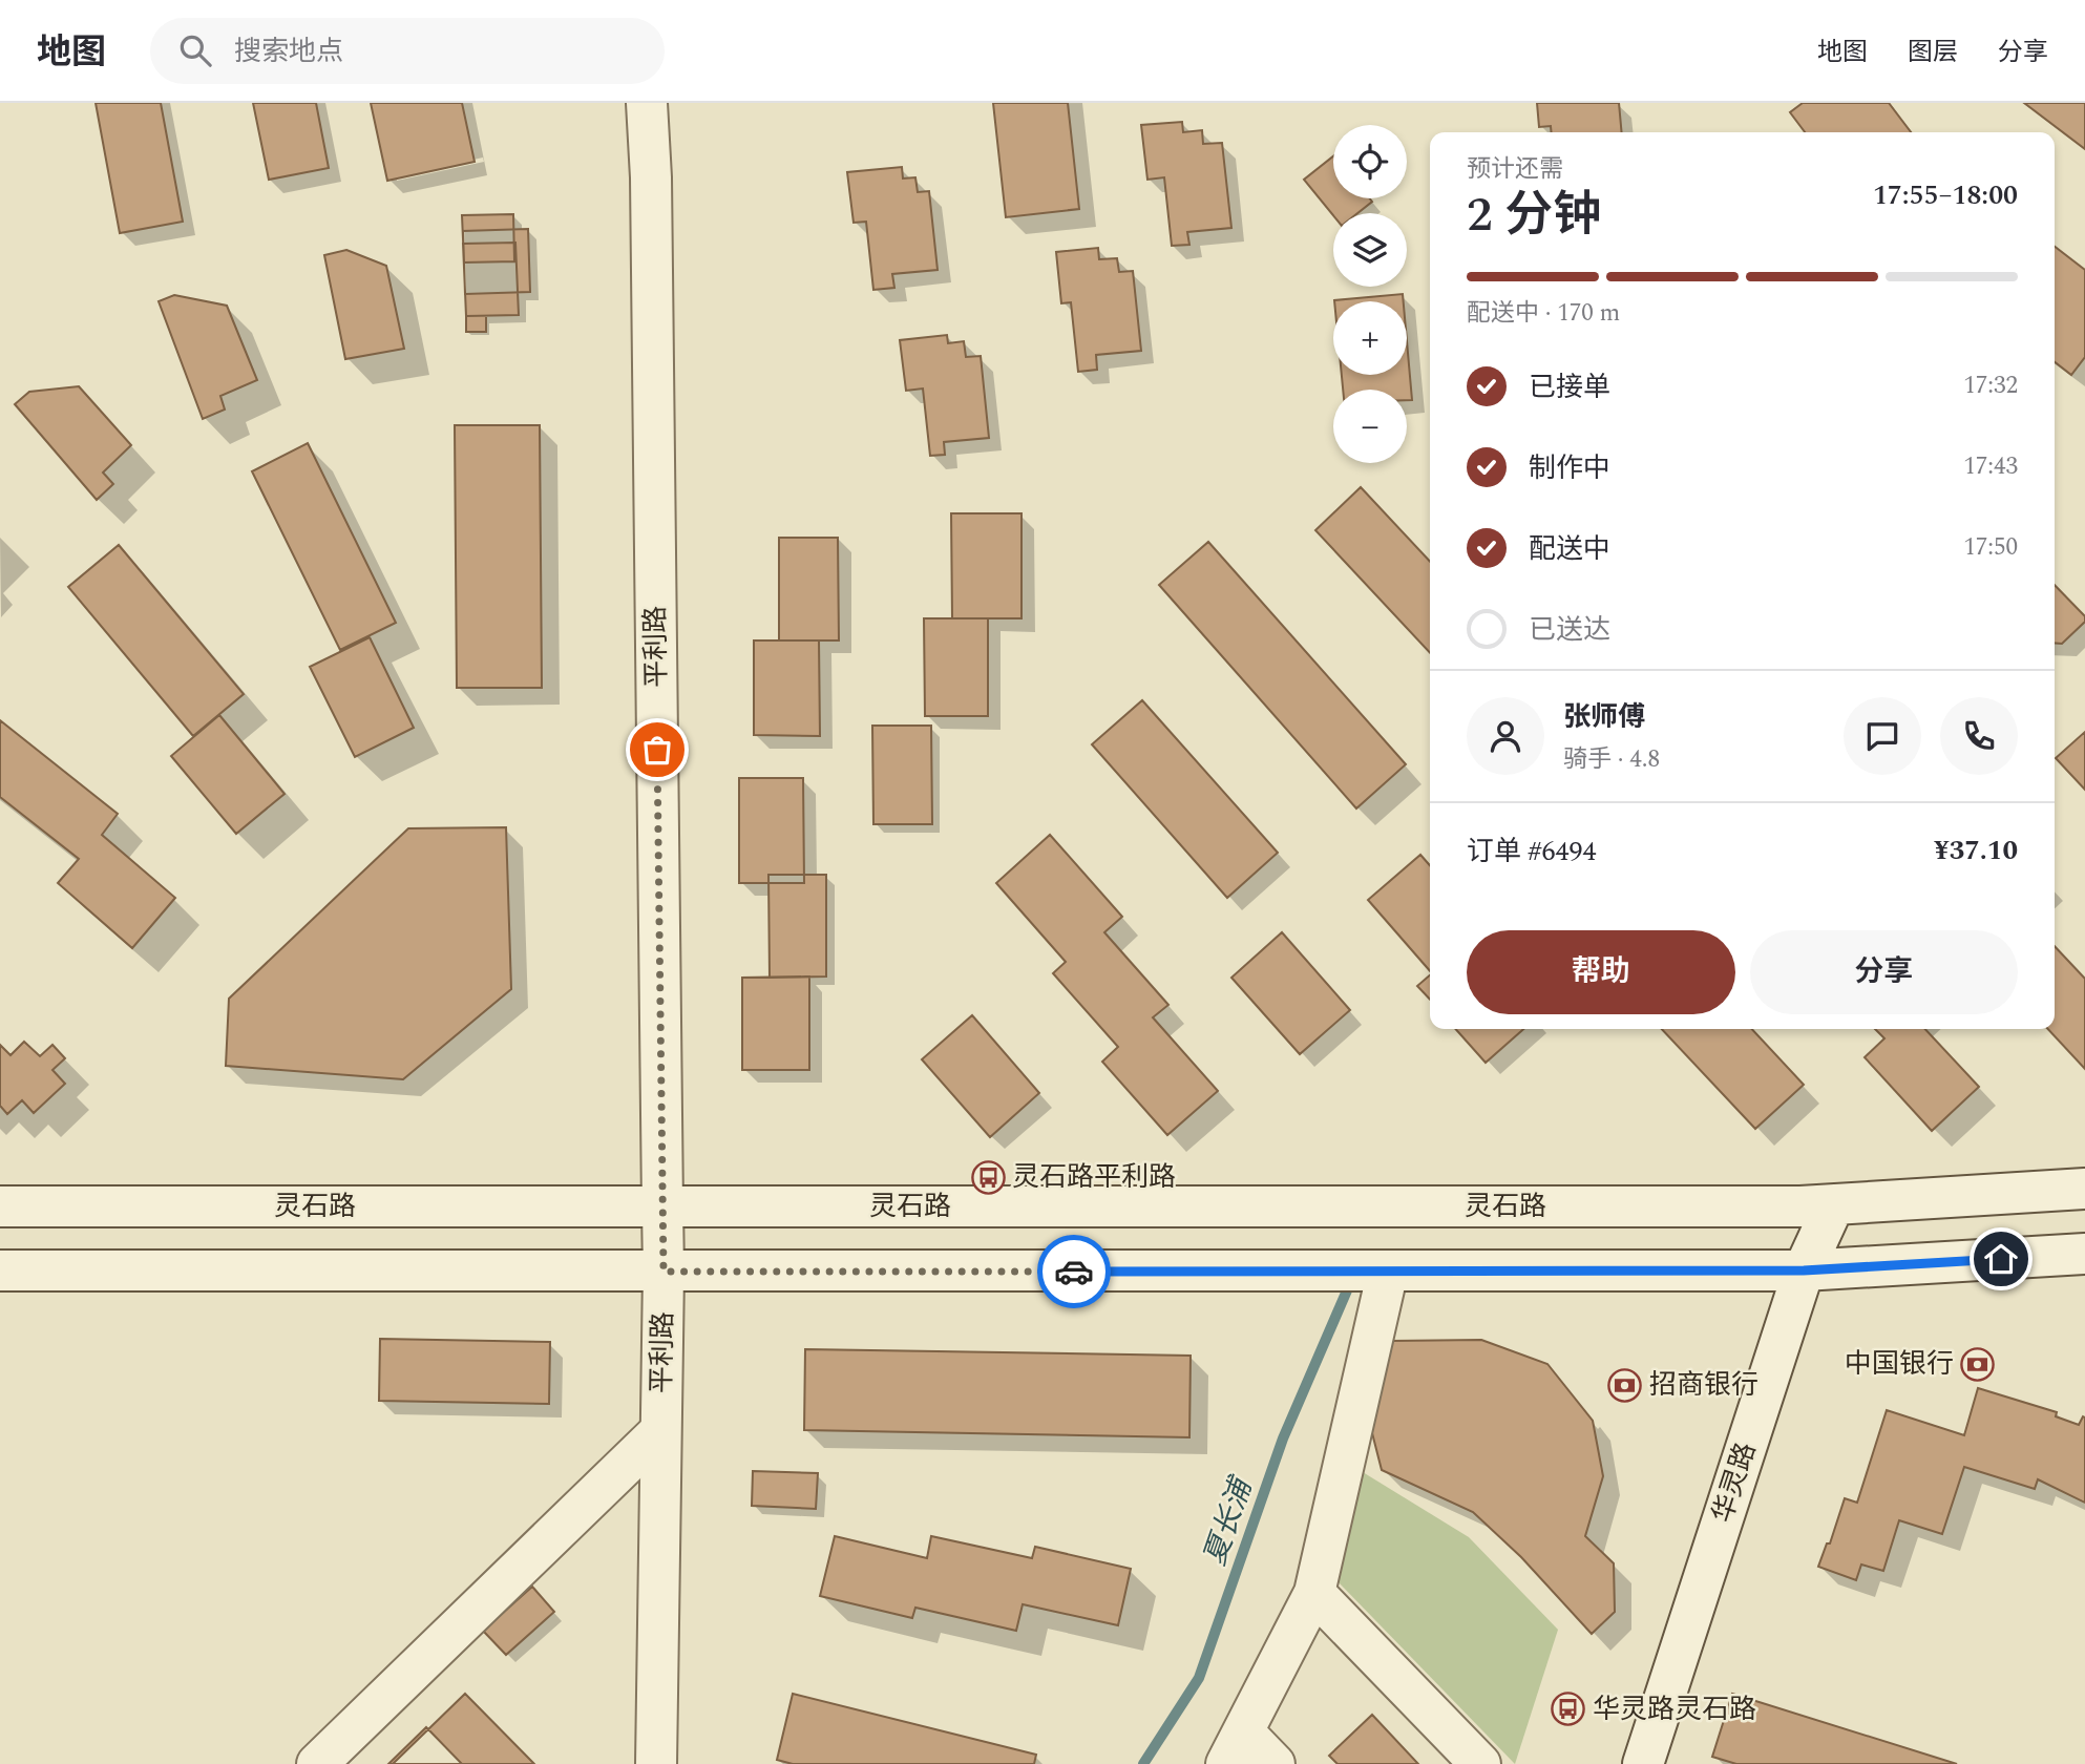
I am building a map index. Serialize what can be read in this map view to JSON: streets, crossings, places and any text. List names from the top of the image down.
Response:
{
  "streets": {
    "main road": ["平利路", "灵石路", "华灵路"]
  },
  "crossings": [
    ["平利路", "灵石路"],
    ["灵石路", "华灵路"]
  ],
  "water": ["夏长浦"],
  "places": {
    "bus stop": ["灵石路平利路", "华灵路灵石路"],
    "bank": ["中国银行", "招商银行"]
  },
  "page": {
    "header": "地图",
    "search": "搜索地点",
    "nav": ["地图", "图层", "分享"],
    "map_buttons": ["+", "−"],
    "heading": ["2 分钟", "预计还需", "17:55–18:00"],
    "panel": [
      "张师傅",
      "骑手 · 4.8",
      "订单 #6494",
      "¥37.10"
    ],
    "bar": "配送中 · 170 m",
    "list": [
      ["已接单", "17:32"],
      ["制作中", "17:43"],
      ["配送中", "17:50"],
      "已送达"
    ],
    "buttons": ["帮助", "分享"]
  }
}
